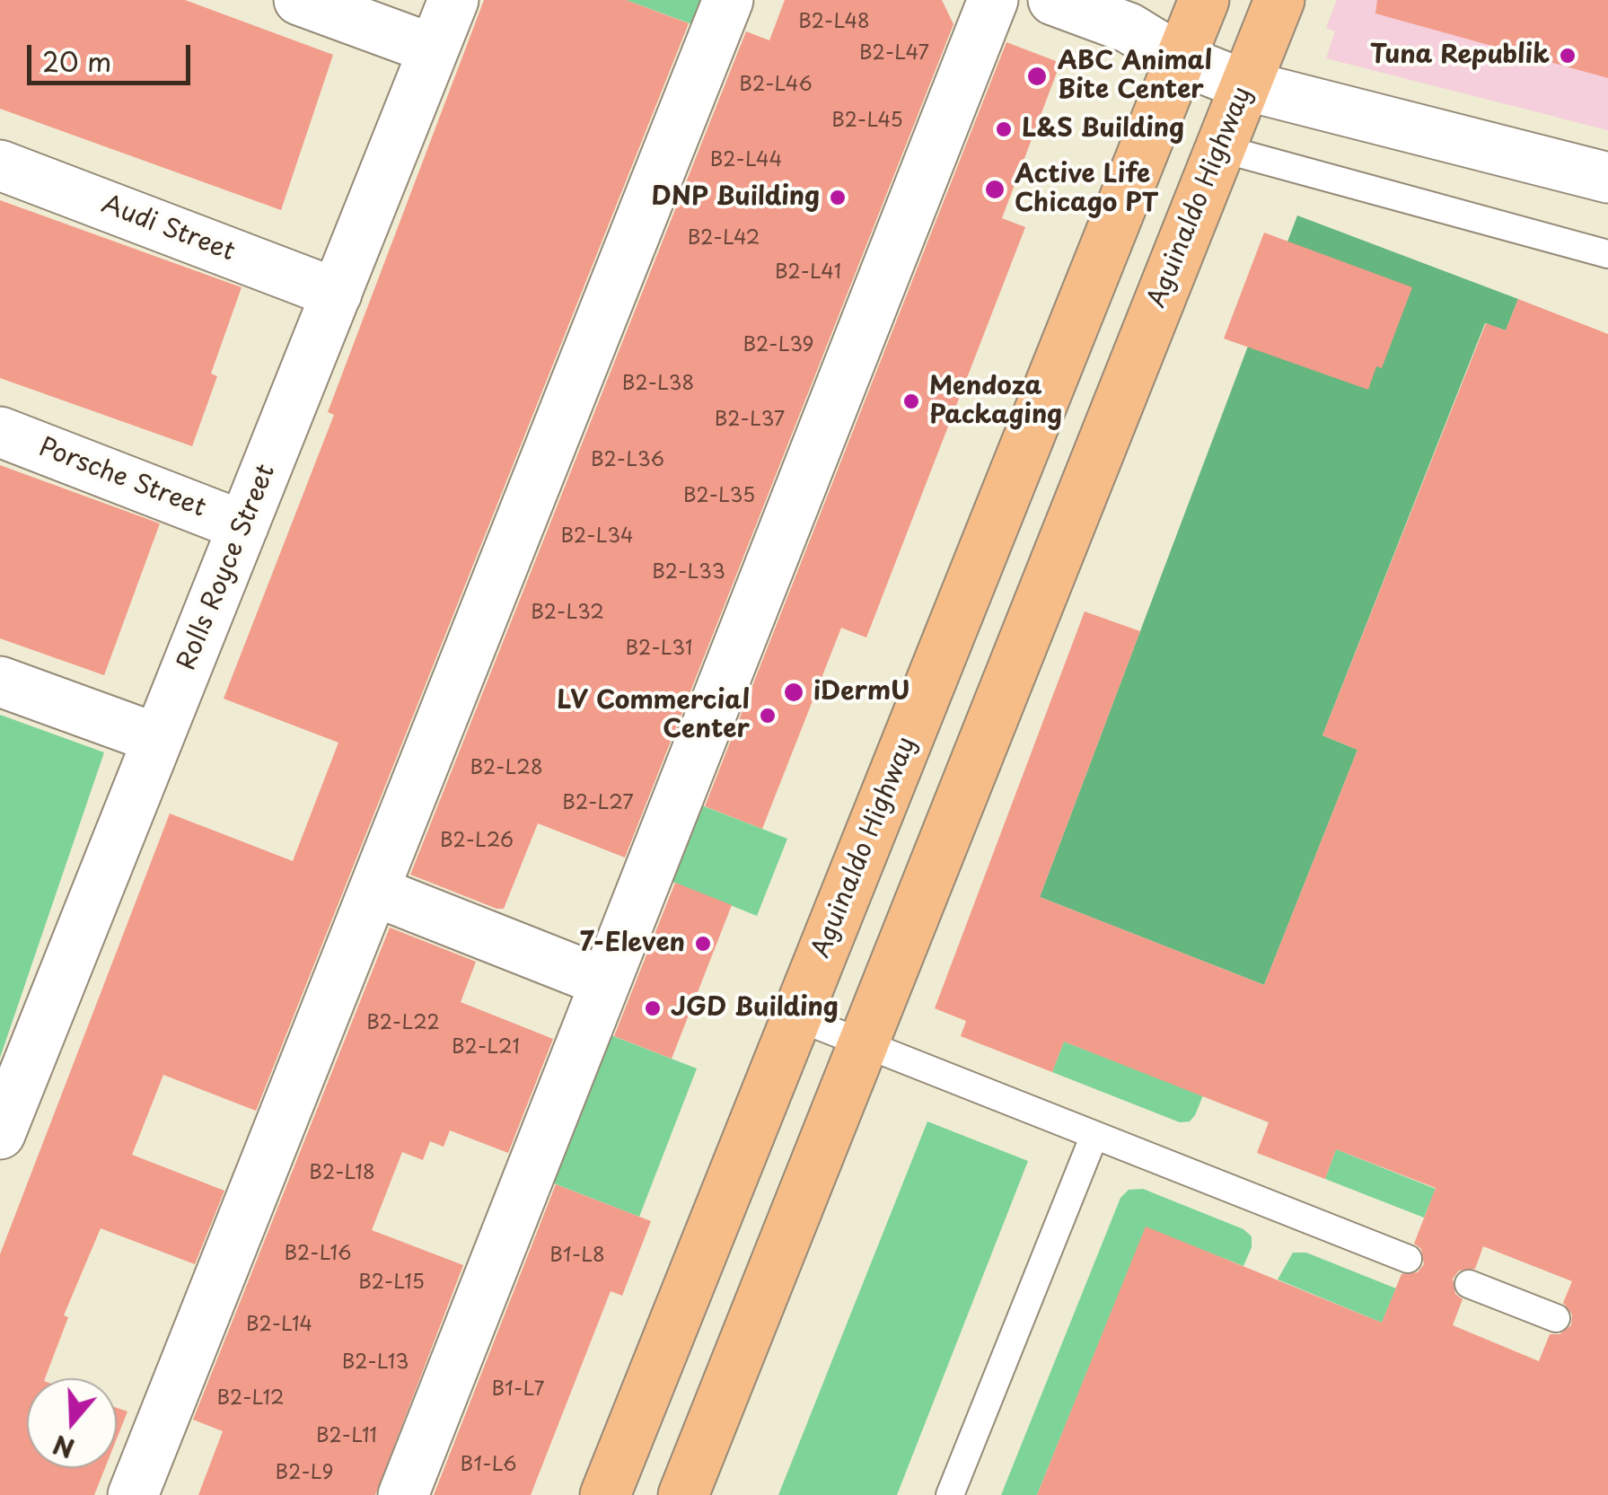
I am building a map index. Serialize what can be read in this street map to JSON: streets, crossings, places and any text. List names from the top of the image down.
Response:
{
  "streets": {
    "highway": ["Aguinaldo Highway"],
    "street": ["Audi Street", "Porsche Street", "Rolls Royce Street"]
  },
  "crossings": [
    ["Audi Street", "Rolls Royce Street"],
    ["Porsche Street", "Rolls Royce Street"]
  ],
  "places": [
    "Tuna Republik",
    "ABC Animal Bite Center",
    "L&S Building",
    "Active Life Chicago PT",
    "DNP Building",
    "Mendoza Packaging",
    "iDermU",
    "LV Commercial Center",
    "7-Eleven",
    "JGD Building"
  ],
  "house_numbers": [
    "B2-L48",
    "B2-L47",
    "B2-L46",
    "B2-L45",
    "B2-L44",
    "B2-L42",
    "B2-L41",
    "B2-L39",
    "B2-L38",
    "B2-L37",
    "B2-L36",
    "B2-L35",
    "B2-L34",
    "B2-L33",
    "B2-L32",
    "B2-L31",
    "B2-L28",
    "B2-L27",
    "B2-L26",
    "B2-L22",
    "B2-L21",
    "B2-L18",
    "B2-L16",
    "B1-L8",
    "B2-L15",
    "B2-L14",
    "B2-L13",
    "B1-L7",
    "B2-L12",
    "B2-L11",
    "B1-L6",
    "B2-L9"
  ],
  "scale_bar": "20 m",
  "north": "bottom"
}
